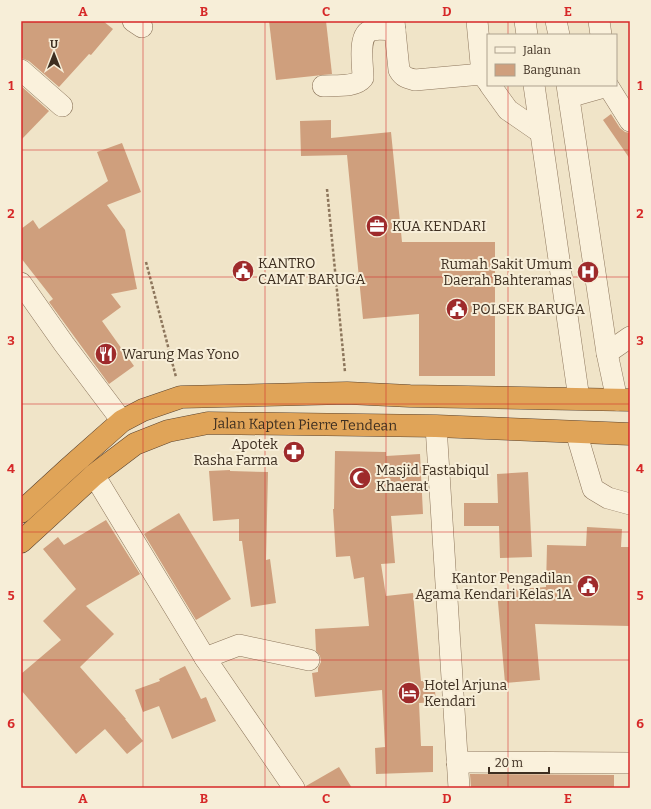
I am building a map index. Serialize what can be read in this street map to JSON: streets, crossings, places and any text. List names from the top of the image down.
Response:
{
  "streets": {
    "highway": ["Jalan Kapten Pierre Tendean"]
  },
  "places": {
    "office": ["KUA KENDARI"],
    "public building": ["KANTRO CAMAT BARUGA", "POLSEK BARUGA", "Kantor Pengadilan Agama Kendari Kelas 1A"],
    "hospital": ["Rumah Sakit Umum Daerah Bahteramas"],
    "restaurant": ["Warung Mas Yono"],
    "pharmacy": ["Apotek Rasha Farma"],
    "mosque": ["Masjid Fastabiqul Khaerat"],
    "hotel": ["Hotel Arjuna Kendari"]
  },
  "legend": ["Jalan", "Bangunan"],
  "scale_bar": "20 m",
  "north": "top",
  "grid": {
    "columns": [
      "A",
      "B",
      "C",
      "D",
      "E"
    ],
    "rows": [
      "1",
      "2",
      "3",
      "4",
      "5",
      "6"
    ]
  }
}
